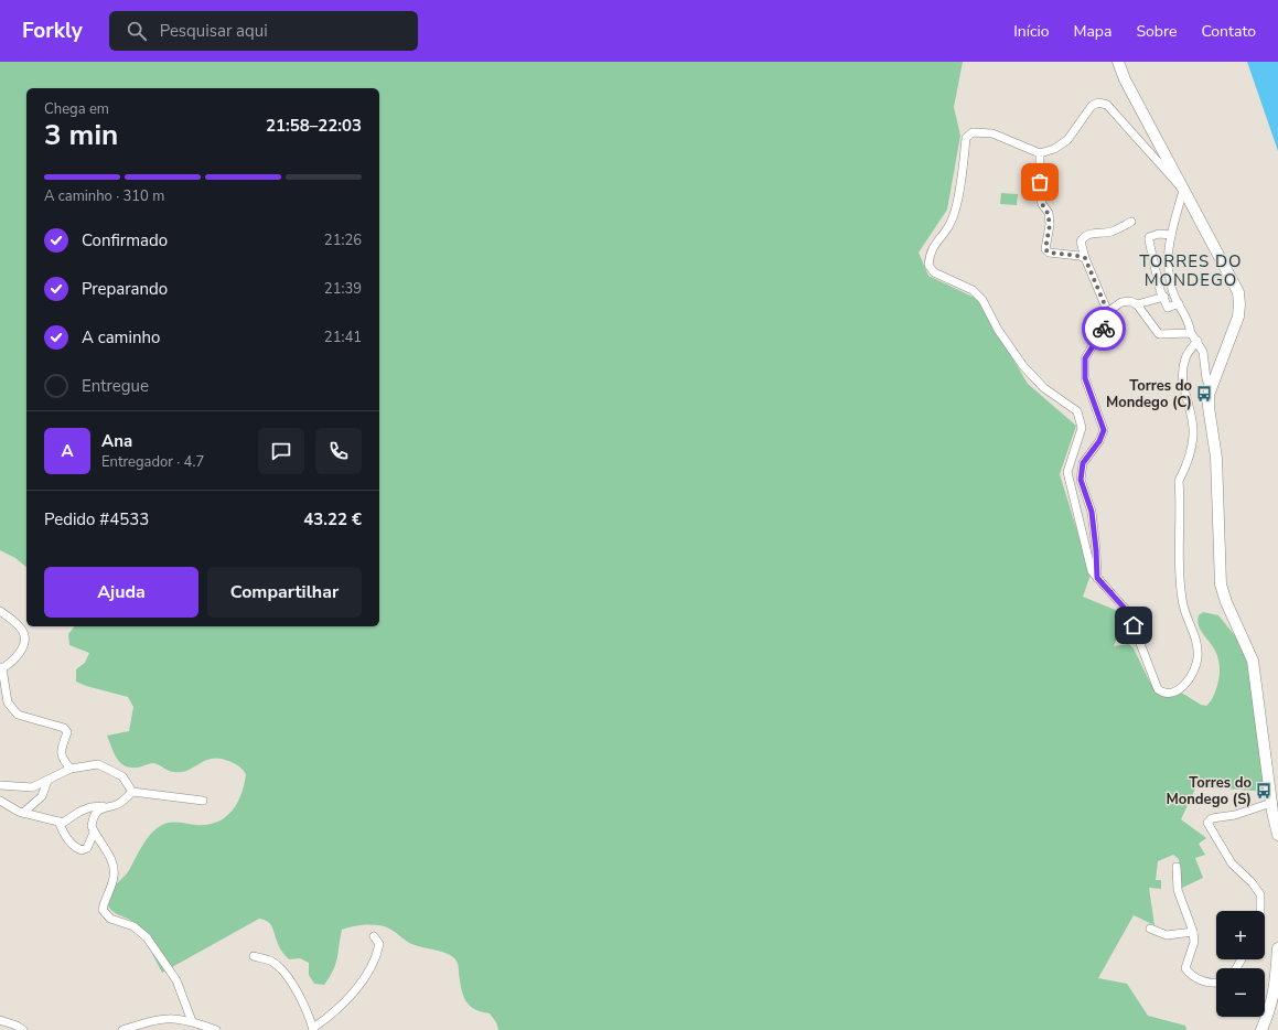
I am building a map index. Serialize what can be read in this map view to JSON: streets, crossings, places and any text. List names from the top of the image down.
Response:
{
  "districts": ["TORRES DO MONDEGO"],
  "places": {
    "bus stop": ["Torres do Mondego (C)", "Torres do Mondego (S)"]
  },
  "page": {
    "header": "Forkly",
    "search": "Pesquisar aqui",
    "nav": [
      "Início",
      "Mapa",
      "Sobre",
      "Contato"
    ],
    "heading": ["3 min", "Chega em", "21:58–22:03"],
    "panel": [
      "Ana",
      "Entregador · 4.7",
      "Pedido #4533",
      "43.22 €"
    ],
    "bar": "A caminho · 310 m",
    "list": [
      ["Confirmado", "21:26"],
      ["Preparando", "21:39"],
      ["A caminho", "21:41"],
      "Entregue"
    ],
    "round": "A",
    "buttons": ["Ajuda", "Compartilhar"],
    "map_buttons": ["+", "−"]
  }
}
